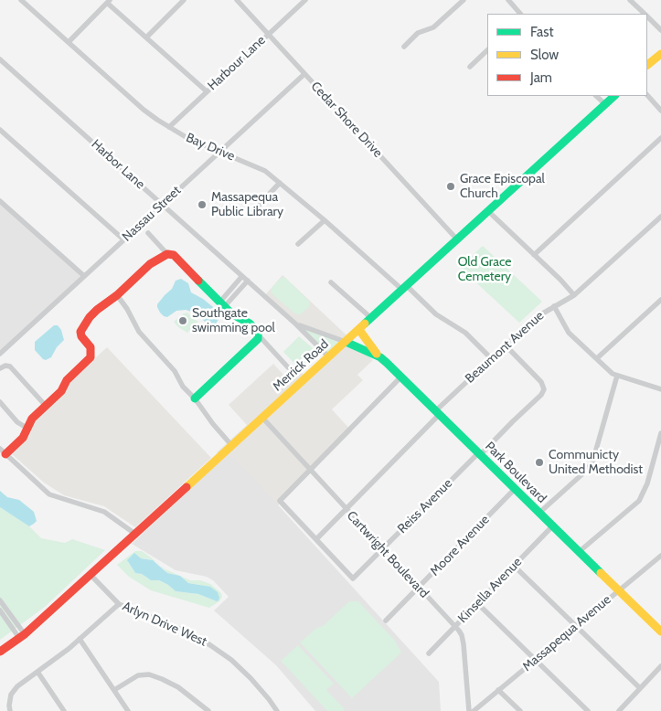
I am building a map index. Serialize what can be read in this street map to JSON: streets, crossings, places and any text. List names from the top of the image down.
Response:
{
  "streets": {
    "main road": ["Merrick Road", "Park Boulevard"],
    "street": [
      "Harbour Lane",
      "Cedar Shore Drive",
      "Bay Drive",
      "Harbor Lane",
      "Nassau Street",
      "Beaumont Avenue",
      "Reiss Avenue",
      "Moore Avenue",
      "Cartwright Boulevard",
      "Kinsella Avenue",
      "Arlyn Drive West",
      "Massapequa Avenue"
    ]
  },
  "crossings": [
    ["Harbour Lane", "Cedar Shore Drive"],
    ["Harbour Lane", "Bay Drive"],
    ["Cedar Shore Drive", "Nassau Street"],
    ["Cedar Shore Drive", "Merrick Road"],
    ["Bay Drive", "Nassau Street"],
    ["Bay Drive", "Beaumont Avenue"],
    ["Bay Drive", "Merrick Road"],
    ["Harbor Lane", "Nassau Street"],
    ["Harbor Lane", "Merrick Road"],
    ["Harbor Lane", "Park Boulevard"],
    ["Beaumont Avenue", "Park Boulevard"],
    ["Beaumont Avenue", "Reiss Avenue"],
    ["Beaumont Avenue", "Cartwright Boulevard"],
    ["Merrick Road", "Park Boulevard"],
    ["Merrick Road", "Cartwright Boulevard"],
    ["Merrick Road", "Arlyn Drive West"],
    ["Park Boulevard", "Reiss Avenue"],
    ["Park Boulevard", "Moore Avenue"],
    ["Park Boulevard", "Kinsella Avenue"],
    ["Park Boulevard", "Massapequa Avenue"],
    ["Reiss Avenue", "Cartwright Boulevard"],
    ["Moore Avenue", "Cartwright Boulevard"],
    ["Cartwright Boulevard", "Kinsella Avenue"]
  ],
  "parks": ["Old Grace Cemetery"],
  "places": [
    "Grace Episcopal Church",
    "Massapequa Public Library",
    "Southgate swimming pool",
    "Communicty United Methodist"
  ],
  "legend": ["Fast", "Slow", "Jam"]
}
